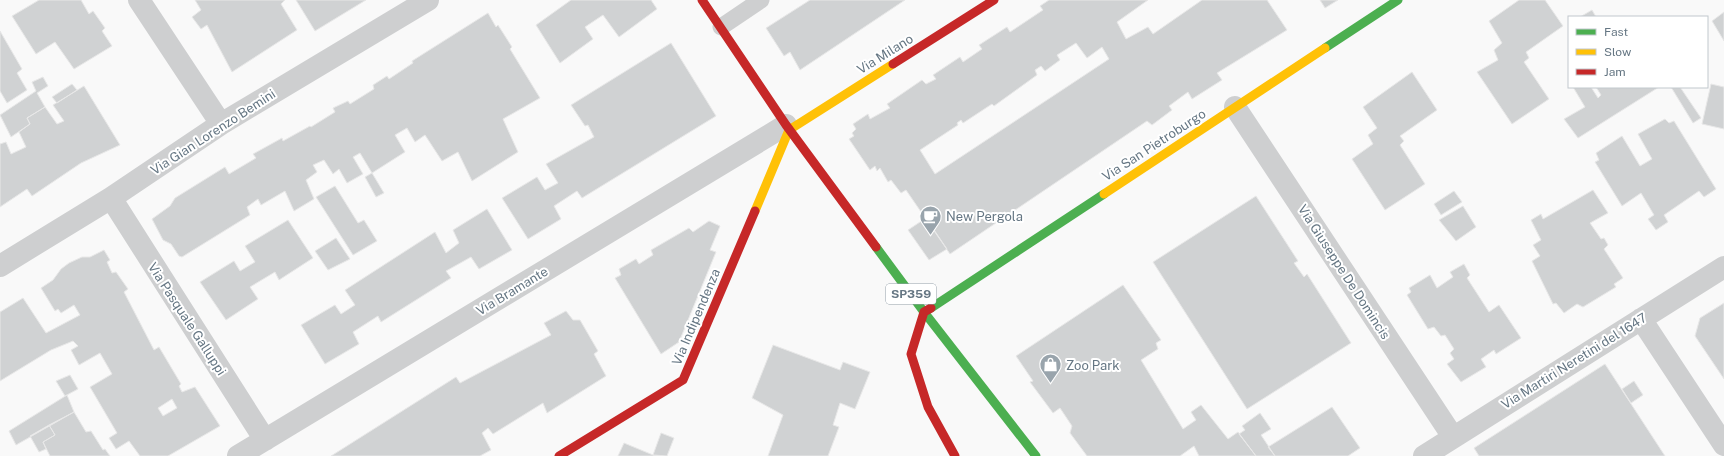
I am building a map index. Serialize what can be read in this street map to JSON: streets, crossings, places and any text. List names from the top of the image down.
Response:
{
  "streets": {
    "street": [
      "Via Milano",
      "Via Gian Lorenzo Bemini",
      "Via San Pietroburgo",
      "Via Giuseppe De Domincis",
      "Via Bramante",
      "SP359",
      "Via Indipendenza",
      "Via Pasquale Galluppi",
      "Via Martiri Neretini del 1647"
    ]
  },
  "crossings": [
    ["Via Milano", "Via Bramante"],
    ["Via Milano", "SP359"],
    ["Via Milano", "Via Indipendenza"],
    ["Via Gian Lorenzo Bemini", "Via Pasquale Galluppi"],
    ["Via San Pietroburgo", "Via Giuseppe De Domincis"],
    ["Via San Pietroburgo", "SP359"],
    ["Via Giuseppe De Domincis", "Via Martiri Neretini del 1647"],
    ["Via Bramante", "SP359"],
    ["Via Bramante", "Via Indipendenza"],
    ["Via Bramante", "Via Pasquale Galluppi"],
    ["SP359", "Via Indipendenza"]
  ],
  "places": {
    "cafe": ["New Pergola"],
    "shop": ["Zoo Park"]
  },
  "legend": ["Fast", "Slow", "Jam"]
}
